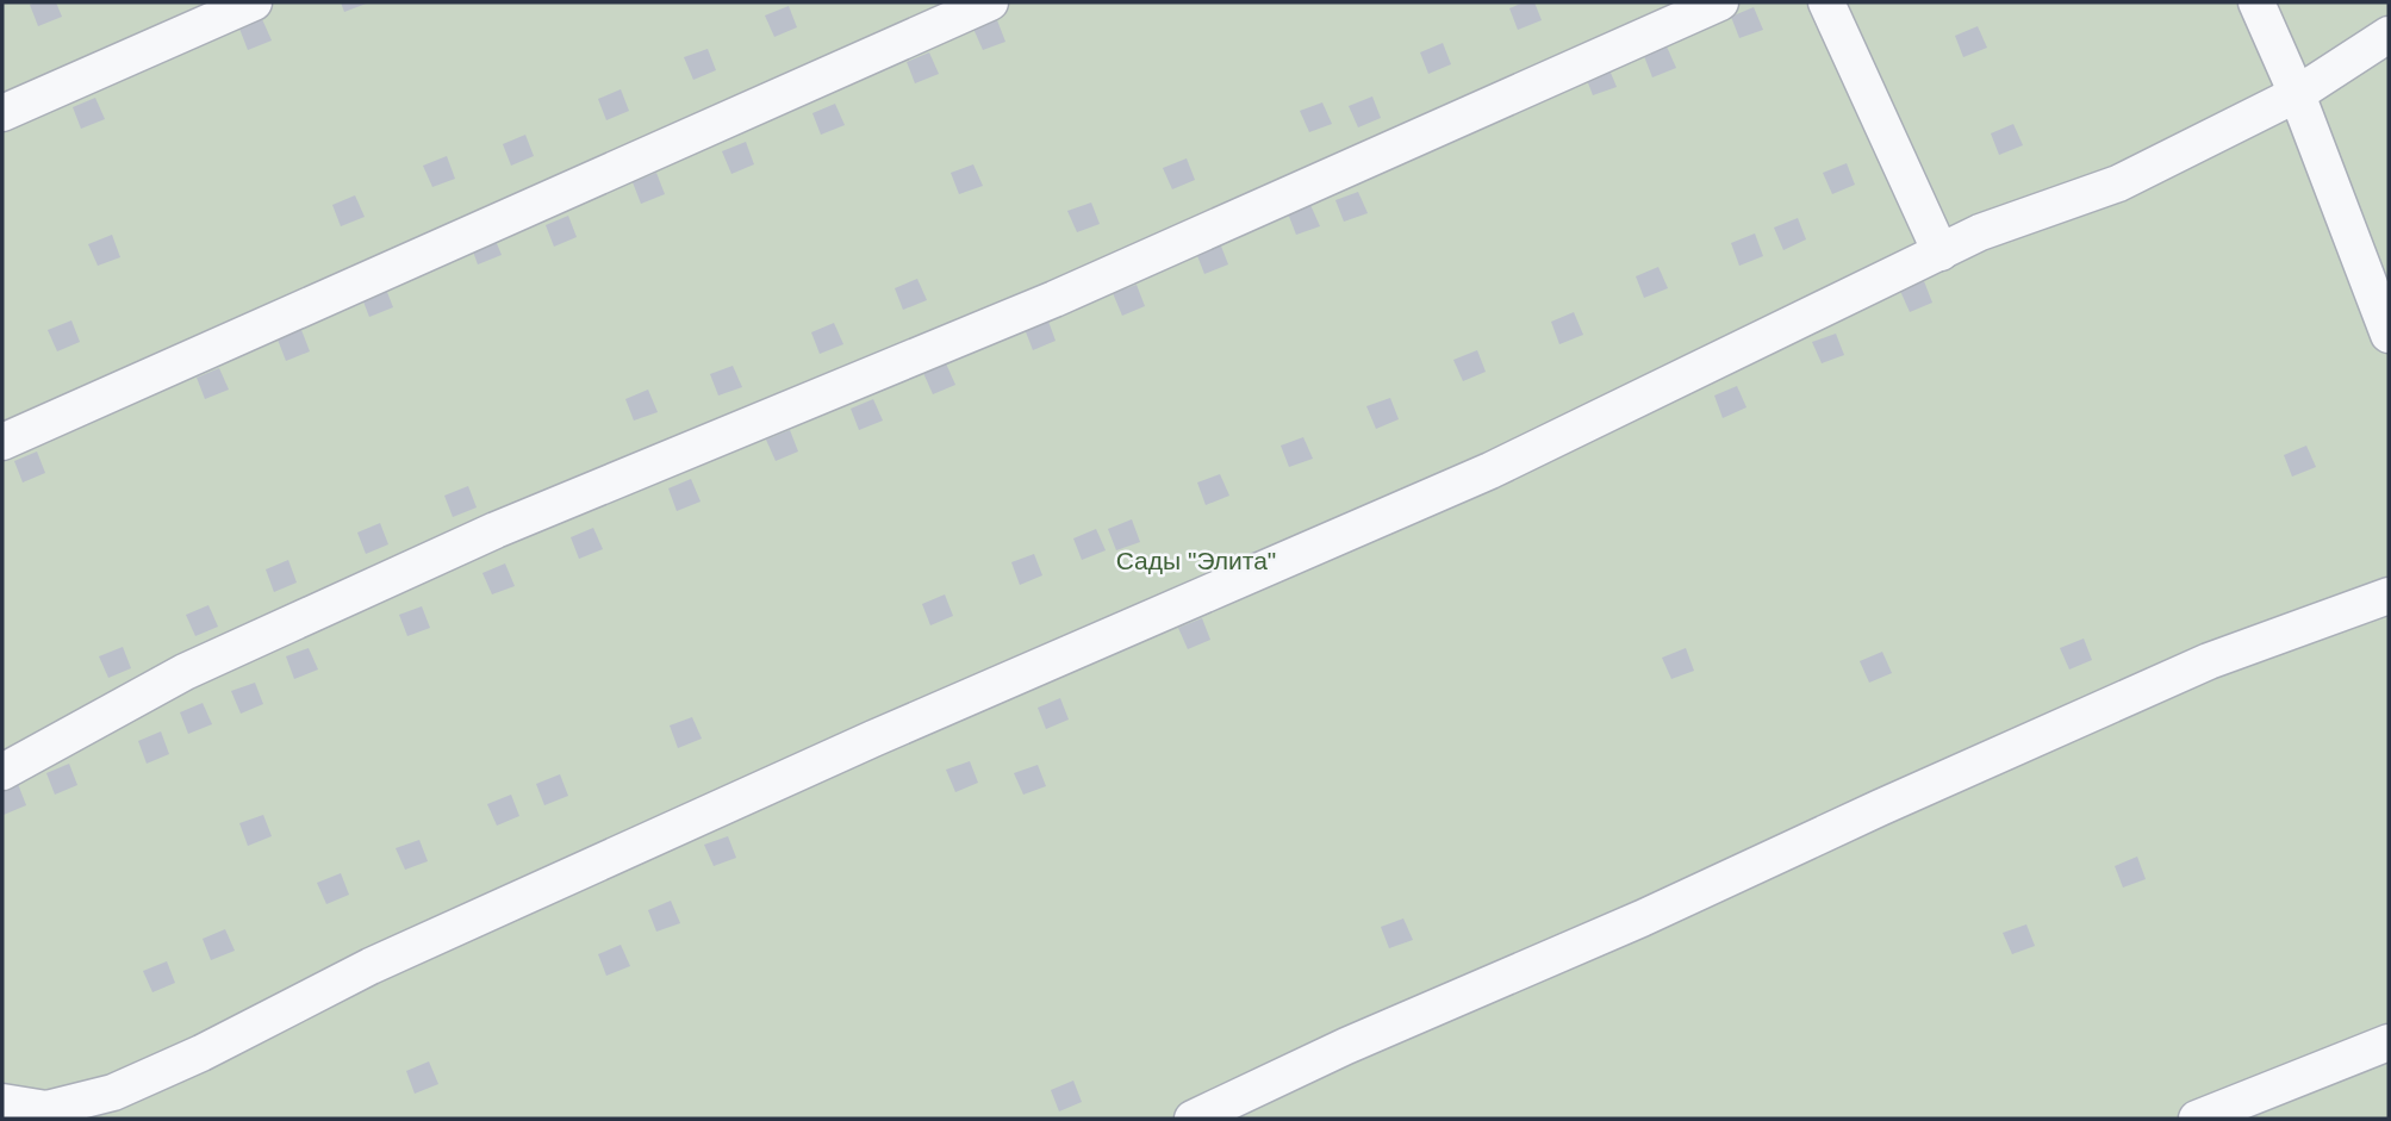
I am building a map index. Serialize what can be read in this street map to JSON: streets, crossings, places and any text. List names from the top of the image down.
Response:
{
  "parks": ["Сады \"Элита\""]
}
